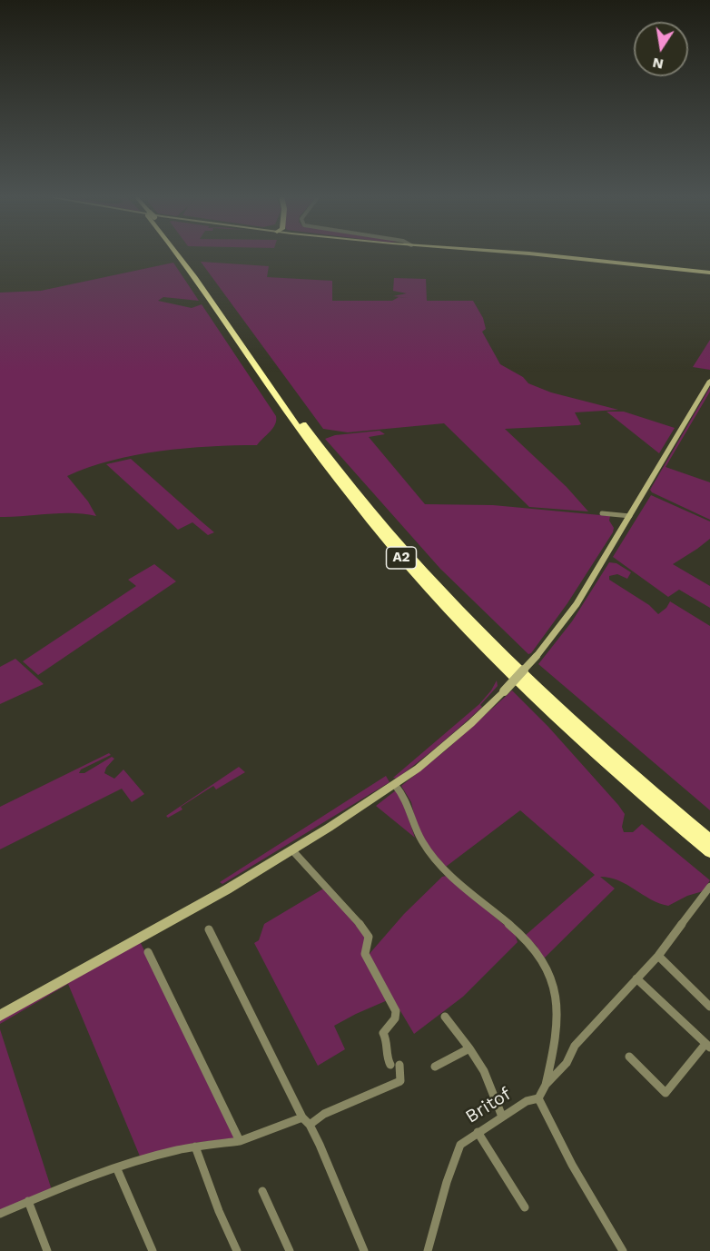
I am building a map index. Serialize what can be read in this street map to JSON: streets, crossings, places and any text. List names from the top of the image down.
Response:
{
  "streets": {
    "highway": ["A2"],
    "street": ["Britof"]
  },
  "north": "bottom"
}
